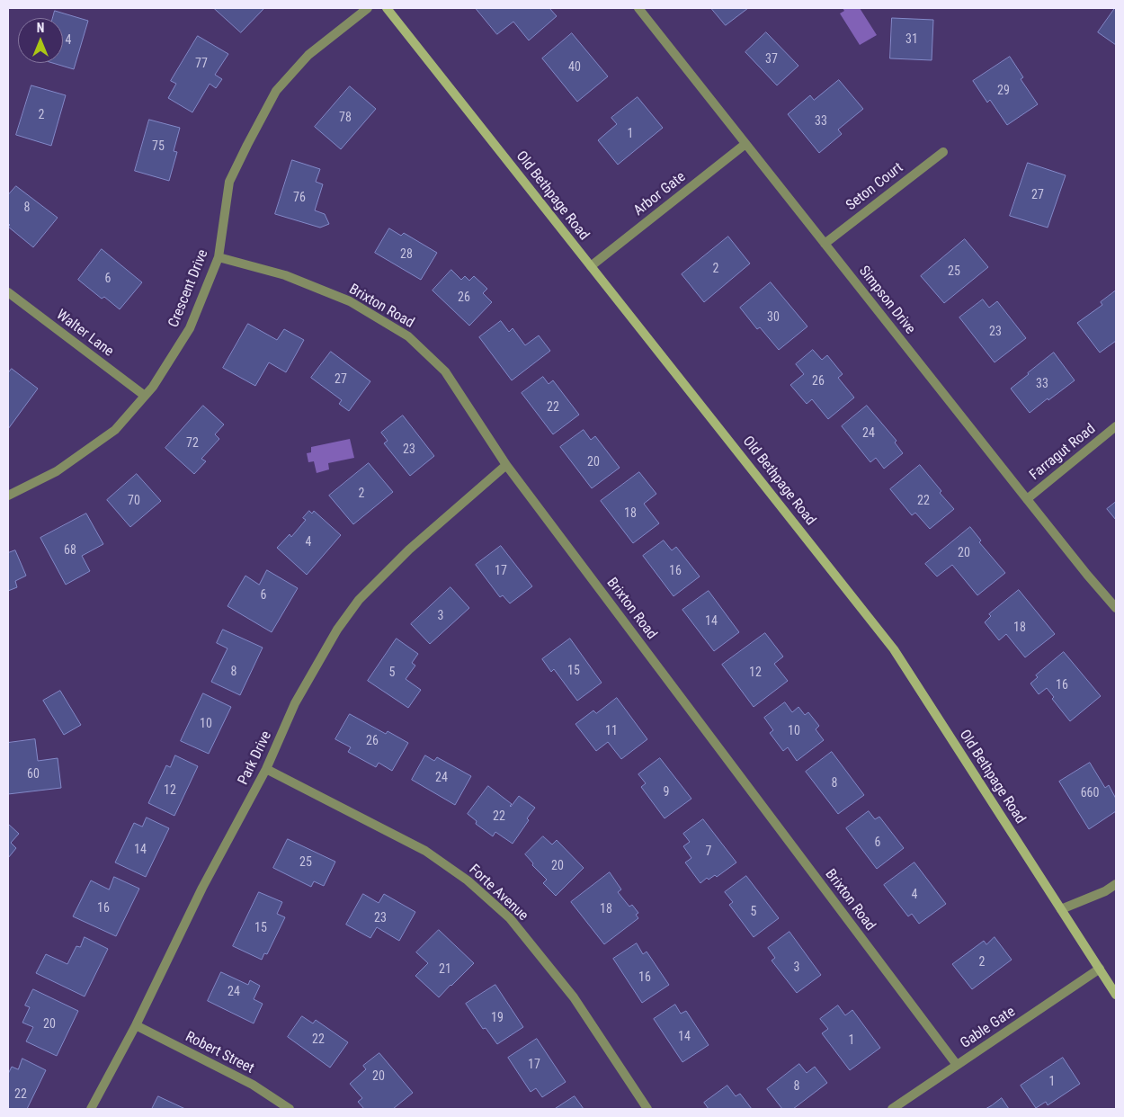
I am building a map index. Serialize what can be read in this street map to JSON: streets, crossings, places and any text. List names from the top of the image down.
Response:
{
  "streets": {
    "main road": ["Old Bethpage Road"],
    "street": [
      "Seton Court",
      "Arbor Gate",
      "Crescent Drive",
      "Simpson Drive",
      "Brixton Road",
      "Walter Lane",
      "Farragut Road",
      "Park Drive",
      "Forte Avenue",
      "Gable Gate",
      "Robert Street"
    ]
  },
  "crossings": [
    ["Seton Court", "Simpson Drive"],
    ["Arbor Gate", "Old Bethpage Road"],
    ["Arbor Gate", "Simpson Drive"],
    ["Old Bethpage Road", "Gable Gate"],
    ["Crescent Drive", "Brixton Road"],
    ["Crescent Drive", "Walter Lane"],
    ["Simpson Drive", "Farragut Road"],
    ["Brixton Road", "Park Drive"],
    ["Brixton Road", "Gable Gate"],
    ["Park Drive", "Forte Avenue"],
    ["Park Drive", "Robert Street"]
  ],
  "house_numbers": [
    "31",
    "4",
    "37",
    "77",
    "40",
    "29",
    "2",
    "78",
    "33",
    "1",
    "75",
    "27",
    "76",
    "8",
    "28",
    "2",
    "25",
    "6",
    "26",
    "30",
    "23",
    "27",
    "26",
    "33",
    "22",
    "24",
    "72",
    "23",
    "20",
    "2",
    "70",
    "22",
    "18",
    "4",
    "68",
    "20",
    "17",
    "16",
    "6",
    "3",
    "14",
    "18",
    "15",
    "8",
    "5",
    "12",
    "16",
    "10",
    "11",
    "10",
    "26",
    "60",
    "24",
    "8",
    "12",
    "9",
    "660",
    "22",
    "6",
    "14",
    "7",
    "25",
    "20",
    "4",
    "16",
    "18",
    "5",
    "23",
    "15",
    "2",
    "3",
    "21",
    "16",
    "24",
    "19",
    "20",
    "14",
    "22",
    "1",
    "17",
    "20",
    "1",
    "8",
    "22"
  ],
  "north": "top"
}
